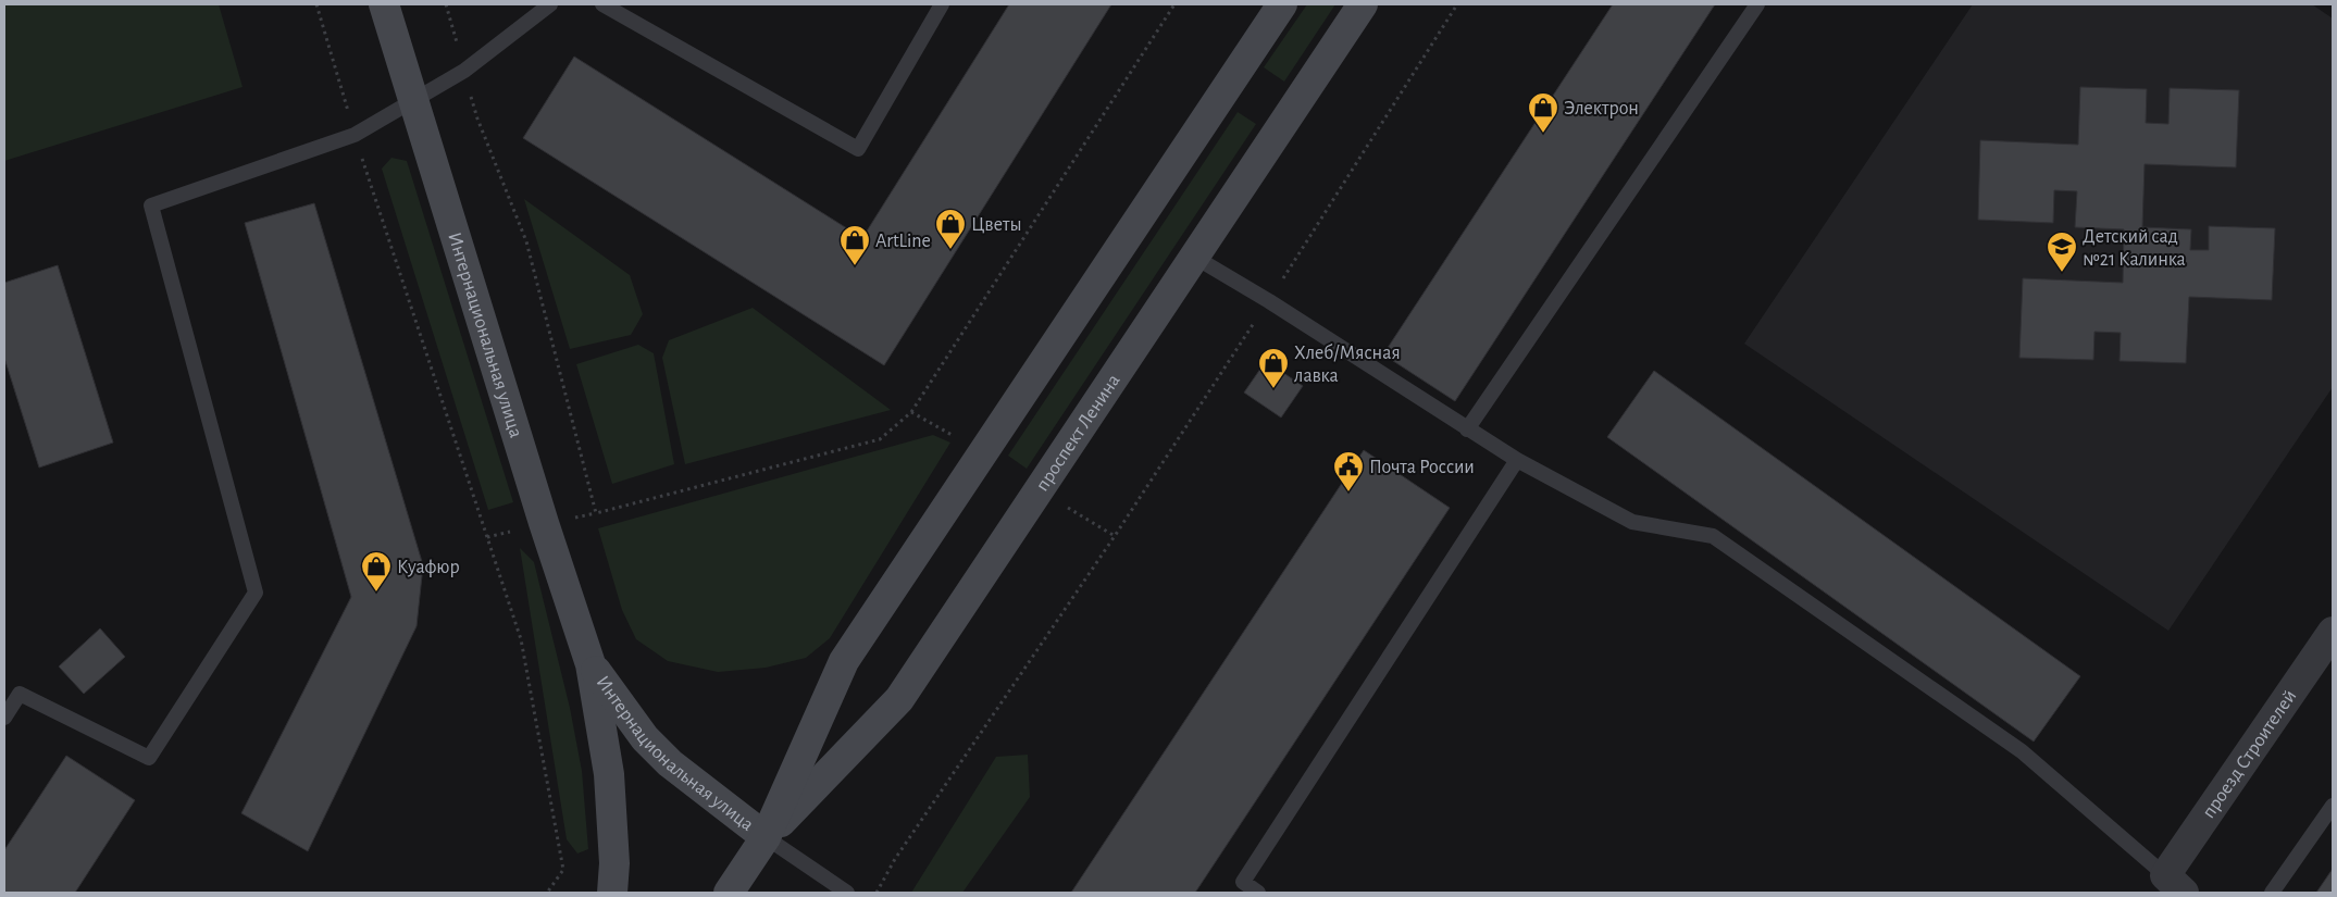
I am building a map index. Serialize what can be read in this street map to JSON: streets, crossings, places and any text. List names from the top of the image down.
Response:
{
  "streets": {
    "main road": ["Интернациональная улица", "проспект Ленина"],
    "street": ["проезд Строителей"]
  },
  "crossings": [
    ["Интернациональная улица", "проспект Ленина"]
  ],
  "places": {
    "shop": [
      "Электрон",
      "Цветы",
      "ArtLine",
      "Хлеб/Мясная лавка",
      "Куафюр"
    ],
    "school or university": ["Детский сад №21 Калинка"],
    "public building": ["Почта России"]
  }
}
